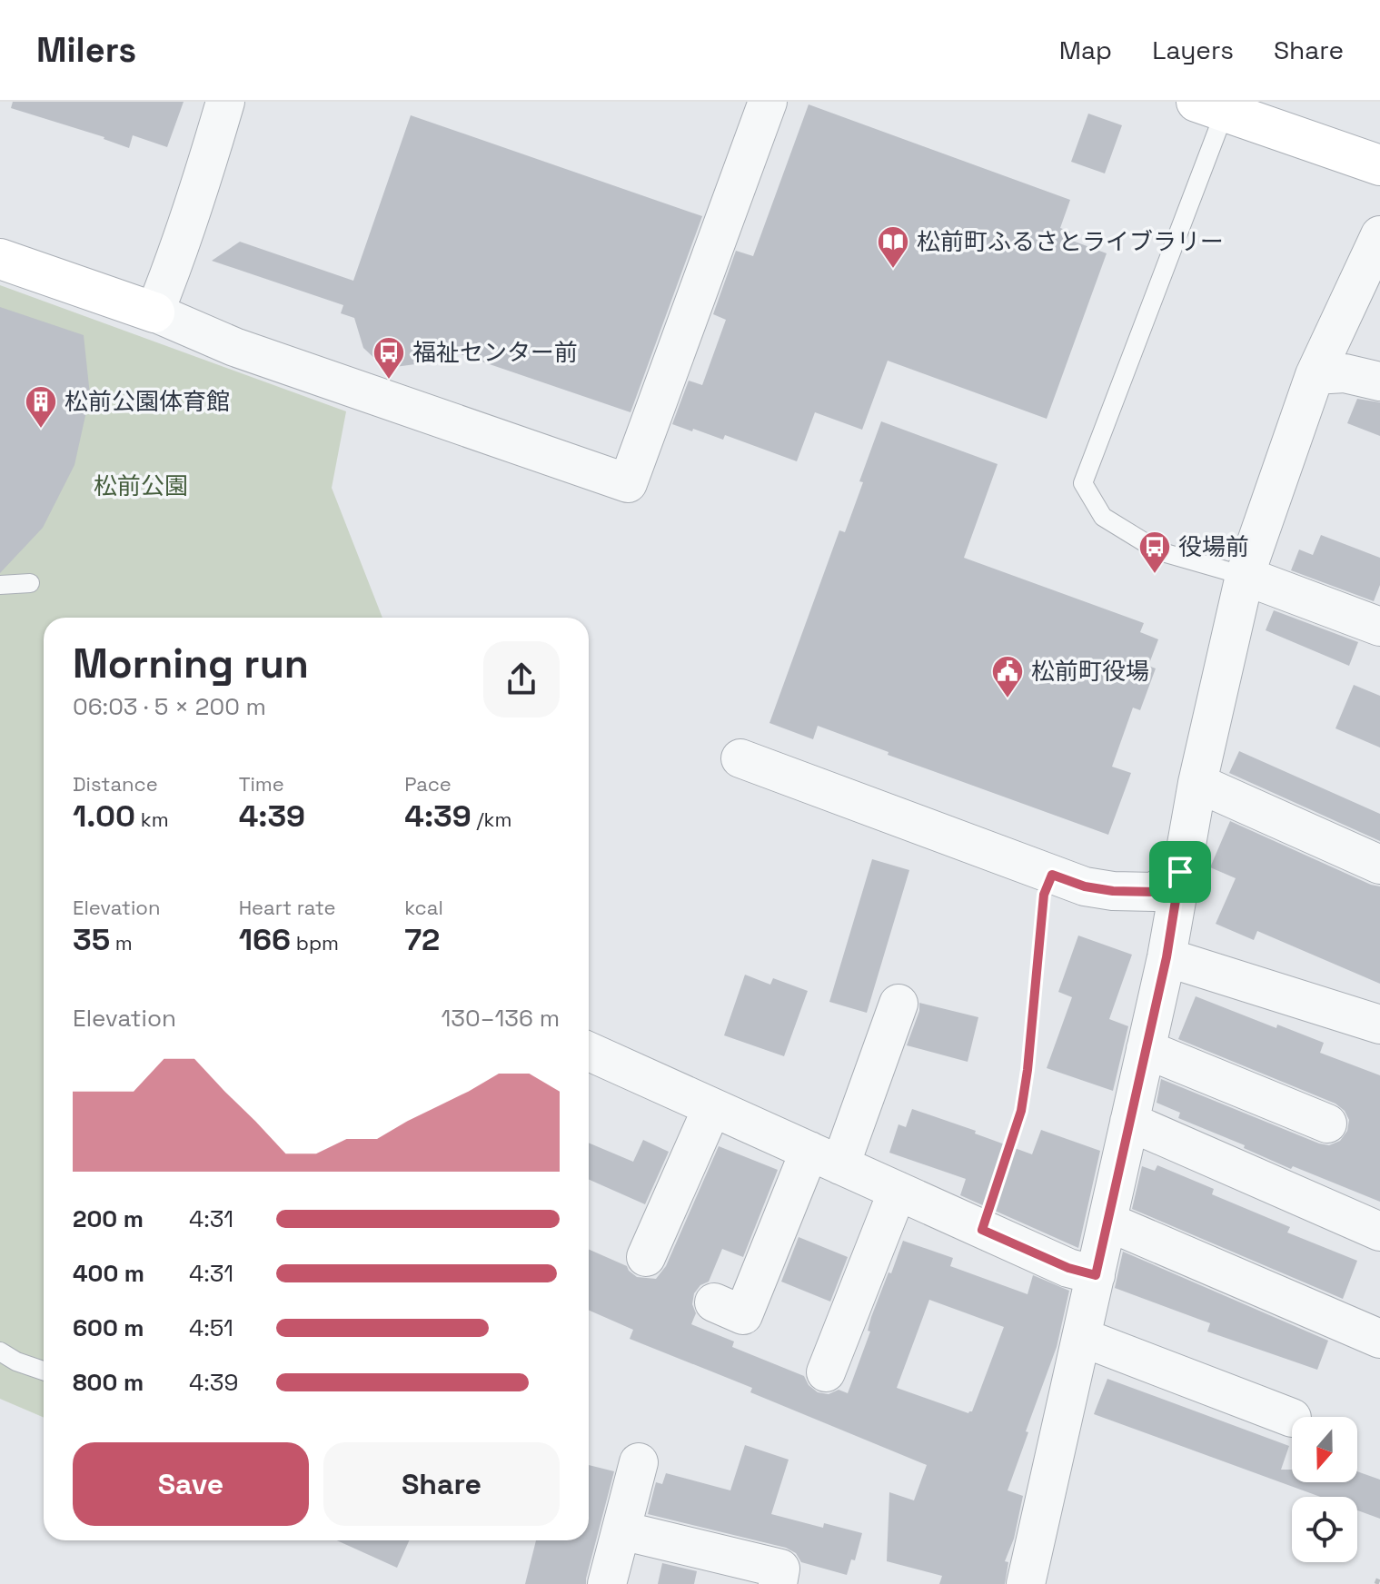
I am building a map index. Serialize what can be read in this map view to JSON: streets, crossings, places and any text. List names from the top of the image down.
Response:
{
  "parks": ["松前公園"],
  "places": {
    "library": ["松前町ふるさとライブラリー"],
    "bus stop": ["福祉センター前", "役場前"],
    "building": ["松前公園体育館"],
    "public building": ["松前町役場"]
  },
  "north": "bottom",
  "page": {
    "header": "Milers",
    "nav": ["Map", "Layers", "Share"],
    "heading": ["Morning run", "06:03 · 5 × 200 m"],
    "stats": [
      ["Distance", "1.00 km"],
      ["Time", "4:39"],
      ["Pace", "4:39 /km"],
      ["Elevation", "35 m"],
      ["Heart rate", "166 bpm"],
      ["kcal", "72"]
    ],
    "chart": ["Elevation", "130–136 m"],
    "list": [
      {
        "name": "200 m",
        "note": "4:31"
      },
      {
        "name": "400 m",
        "note": "4:31"
      },
      {
        "name": "600 m",
        "note": "4:51"
      },
      {
        "name": "800 m",
        "note": "4:39"
      }
    ],
    "buttons": ["Save", "Share"]
  }
}
